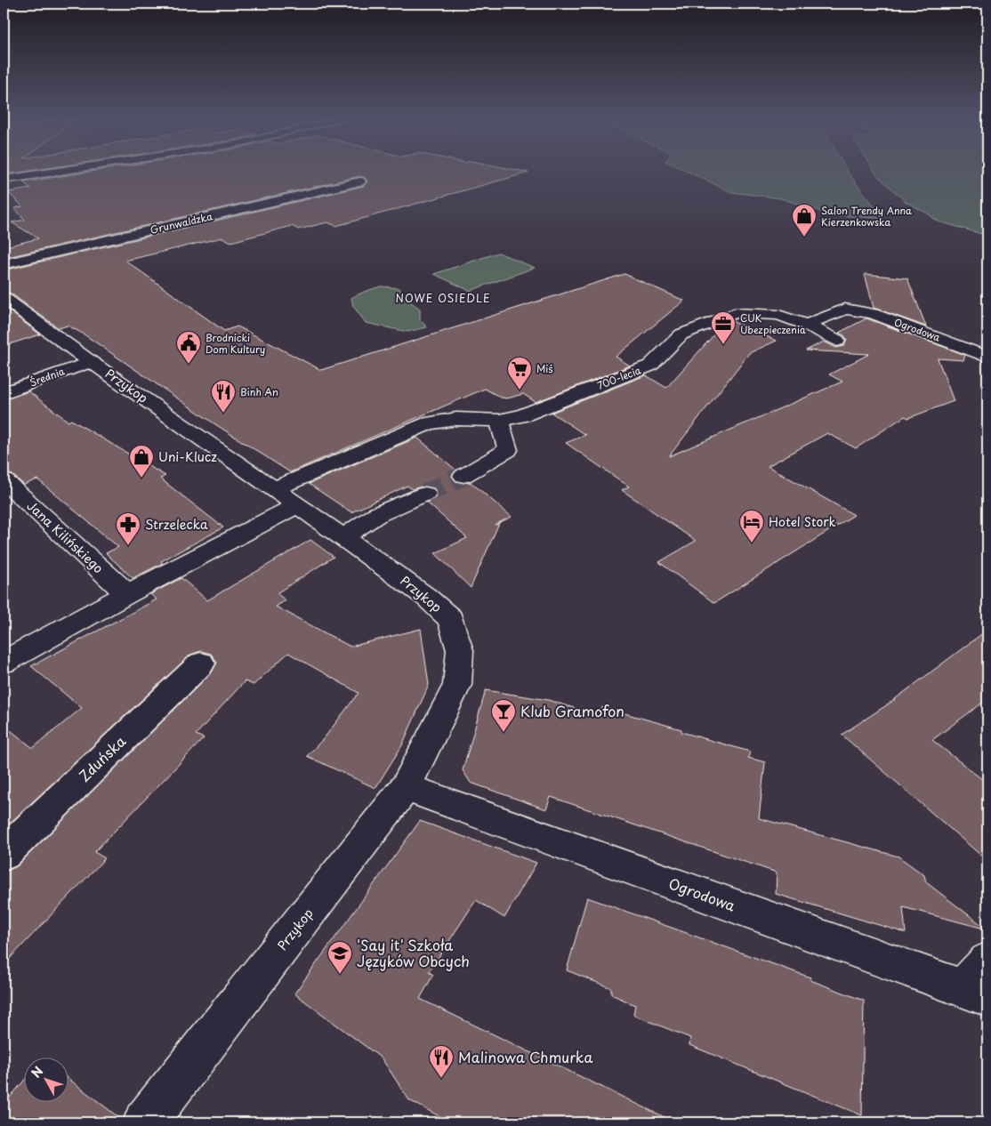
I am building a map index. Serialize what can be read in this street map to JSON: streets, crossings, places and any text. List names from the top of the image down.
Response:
{
  "streets": {
    "street": [
      "Grunwaldzka",
      "Ogrodowa",
      "Średnia",
      "700-lecia",
      "Przykop",
      "Jana Kilińskiego",
      "Zduńska"
    ]
  },
  "crossings": [
    ["Ogrodowa", "700-lecia"],
    ["Ogrodowa", "Przykop"],
    ["Średnia", "Przykop"],
    ["700-lecia", "Przykop"]
  ],
  "districts": ["NOWE OSIEDLE"],
  "places": {
    "shop": ["Salon Trendy Anna Kierzenkowska", "Uni-Klucz"],
    "office": ["CUK Ubezpieczenia"],
    "public building": ["Brodnicki Dom Kultury"],
    "supermarket": ["Miś"],
    "restaurant": ["Binh An", "Malinowa Chmurka"],
    "hotel": ["Hotel Stork"],
    "pharmacy": ["Strzelecka"],
    "bar": ["Klub Gramofon"],
    "school or university": ["'Say it' Szkoła Języków Obcych"]
  },
  "north": "top left"
}
